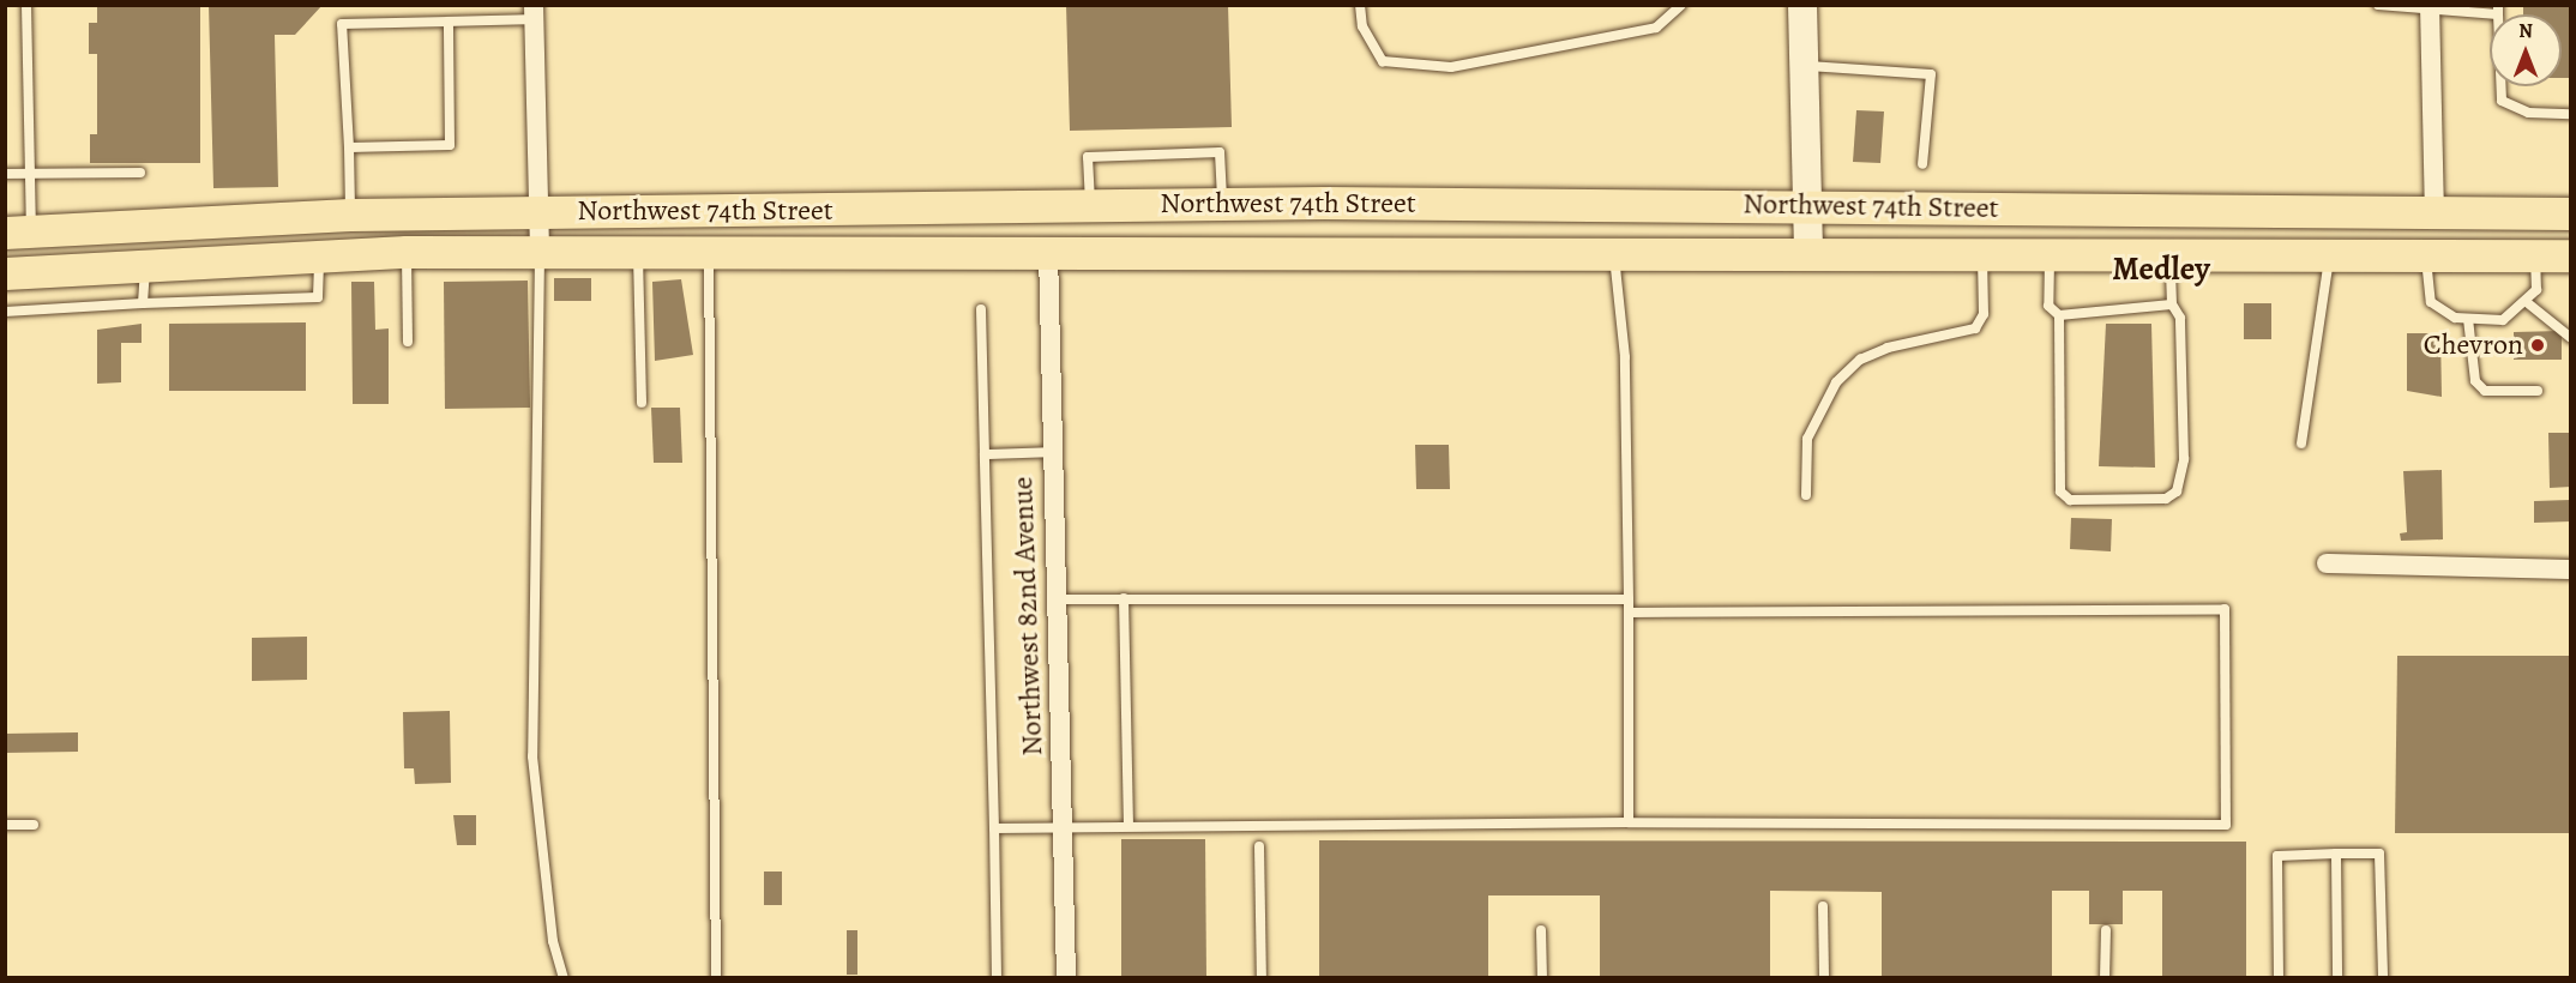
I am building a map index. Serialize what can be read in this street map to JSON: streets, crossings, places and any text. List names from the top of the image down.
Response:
{
  "streets": {
    "main road": ["Northwest 74th Street"],
    "street": ["Northwest 82nd Avenue"]
  },
  "crossings": [
    ["Northwest 74th Street", "Northwest 82nd Avenue"]
  ],
  "districts": ["Medley"],
  "places": ["Chevron"],
  "north": "top"
}
